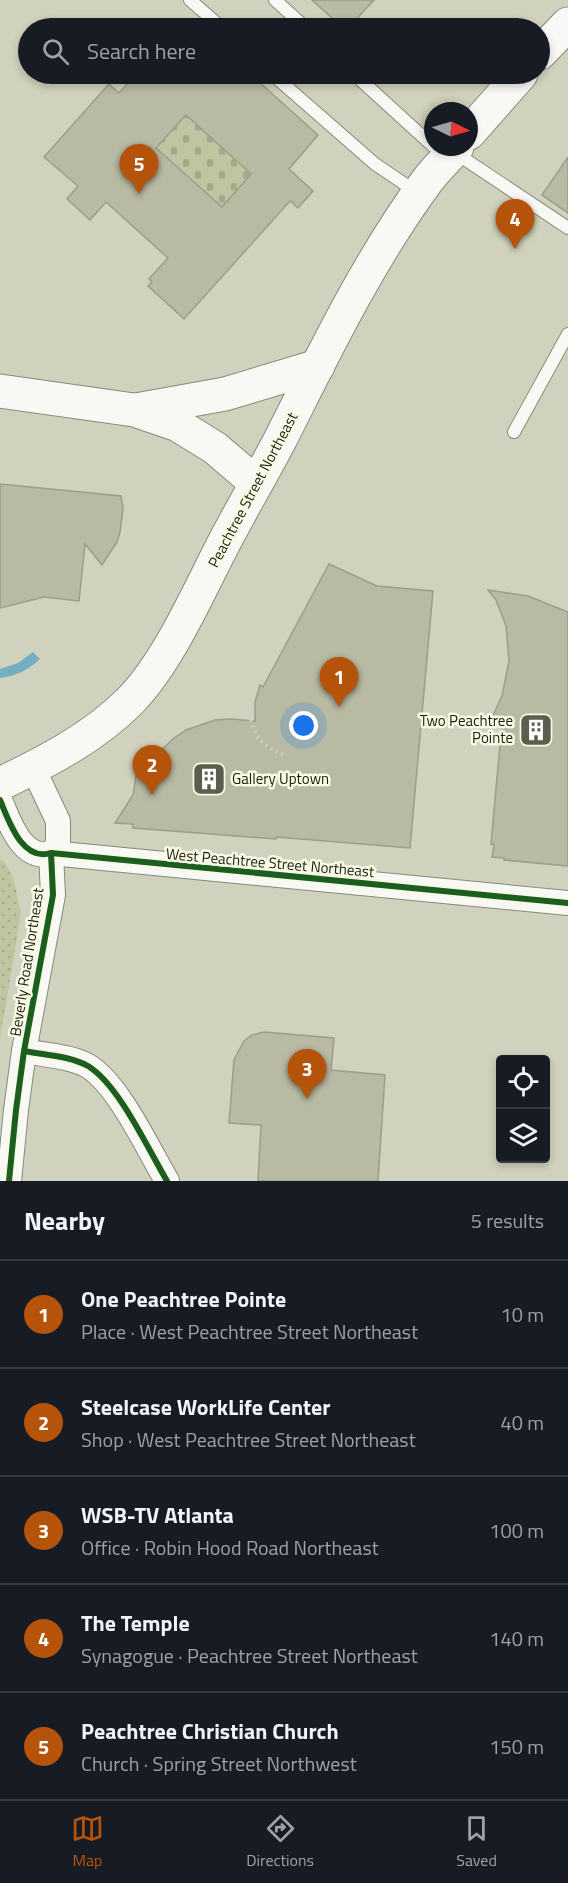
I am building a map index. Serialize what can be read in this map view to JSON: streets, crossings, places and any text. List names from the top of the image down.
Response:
{
  "streets": {
    "main road": ["Peachtree Street Northeast"],
    "street": ["West Peachtree Street Northeast", "Beverly Road Northeast"]
  },
  "crossings": [
    ["West Peachtree Street Northeast", "Beverly Road Northeast"]
  ],
  "places": {
    "building": ["Two Peachtree Pointe", "Gallery Uptown"]
  },
  "north": "right",
  "page": {
    "search": "Search here",
    "pins": [
      "5",
      "4",
      "1",
      "2",
      "3"
    ],
    "heading": ["Nearby", "5 results"],
    "list": [
      {
        "mark": "1",
        "name": "One Peachtree Pointe",
        "note": "Place · West Peachtree Street Northeast",
        "value": "10 m"
      },
      {
        "mark": "2",
        "name": "Steelcase WorkLife Center",
        "note": "Shop · West Peachtree Street Northeast",
        "value": "40 m"
      },
      {
        "mark": "3",
        "name": "WSB-TV Atlanta",
        "note": "Office · Robin Hood Road Northeast",
        "value": "100 m"
      },
      {
        "mark": "4",
        "name": "The Temple",
        "note": "Synagogue · Peachtree Street Northeast",
        "value": "140 m"
      },
      {
        "mark": "5",
        "name": "Peachtree Christian Church",
        "note": "Church · Spring Street Northwest",
        "value": "150 m"
      }
    ],
    "nav": ["Map", "Directions", "Saved"]
  }
}
